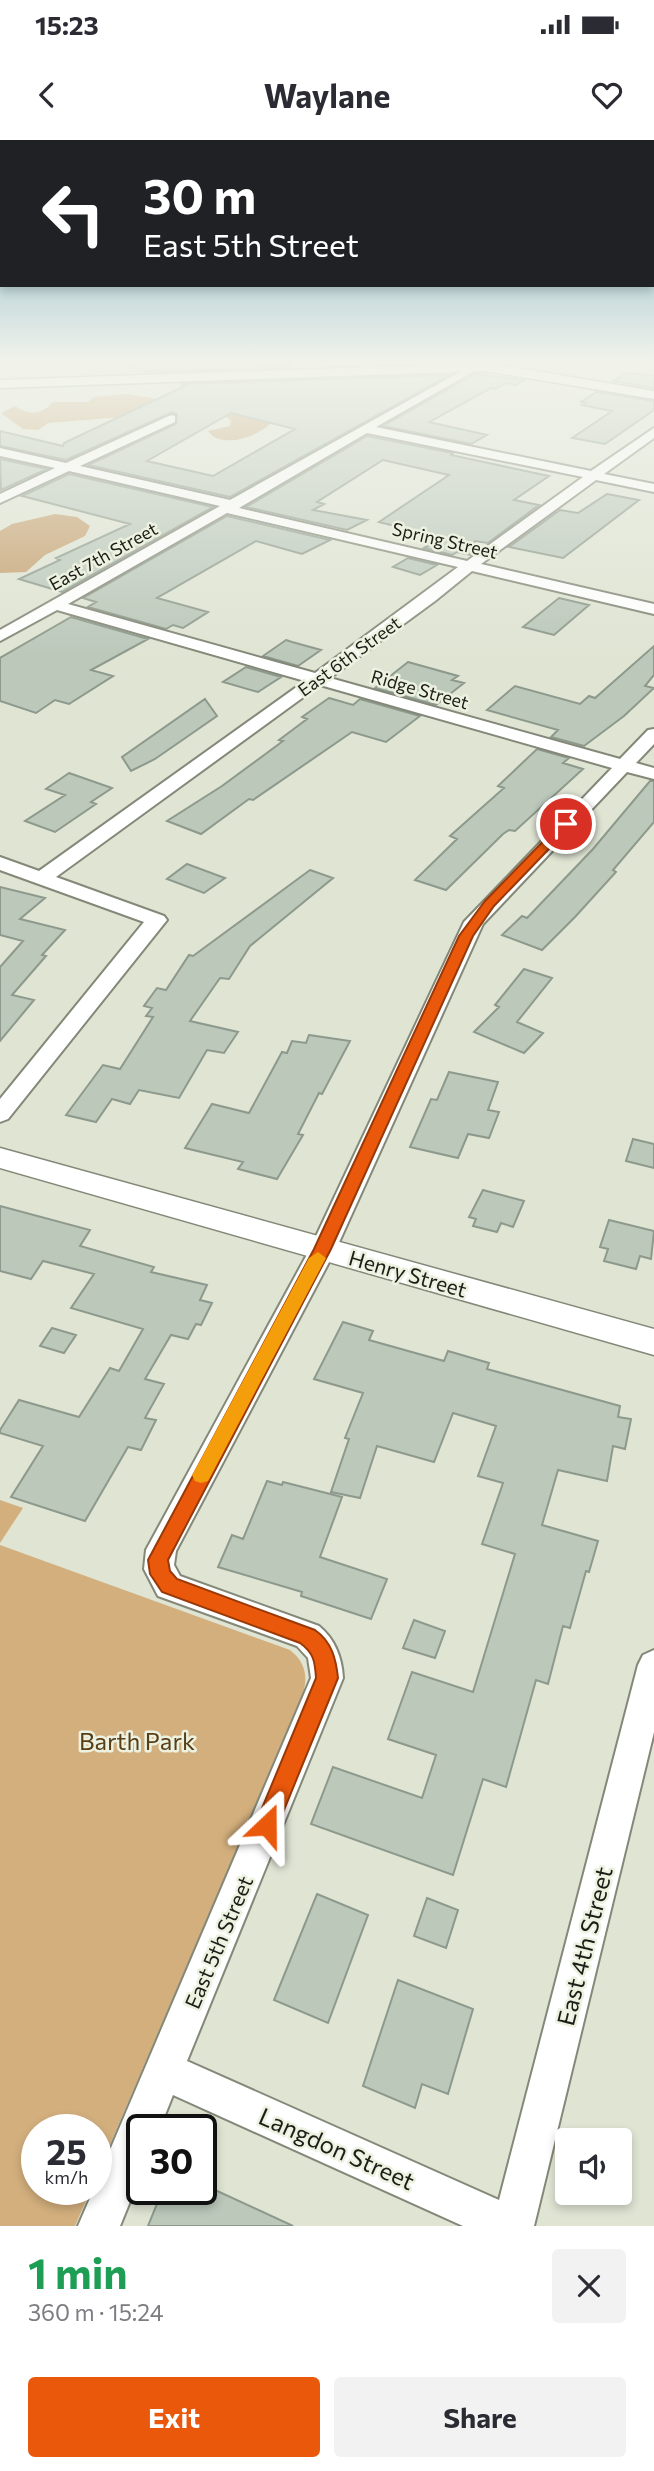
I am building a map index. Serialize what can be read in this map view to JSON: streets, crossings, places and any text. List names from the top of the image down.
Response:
{
  "streets": {
    "street": [
      "Spring Street",
      "East 7th Street",
      "East 6th Street",
      "Ridge Street",
      "Henry Street",
      "East 5th Street",
      "East 4th Street",
      "Langdon Street"
    ]
  },
  "crossings": [
    ["Spring Street", "East 7th Street"],
    ["Spring Street", "East 6th Street"],
    ["East 7th Street", "Ridge Street"],
    ["East 6th Street", "Ridge Street"],
    ["Ridge Street", "East 5th Street"],
    ["Henry Street", "East 5th Street"],
    ["East 5th Street", "Langdon Street"],
    ["East 4th Street", "Langdon Street"]
  ],
  "parks": ["Barth Park"],
  "page": {
    "status": "15:23",
    "header": "Waylane",
    "turn": ["30 m", "East 5th Street"],
    "speed": "25 km/h",
    "limit": "30",
    "heading": ["1 min", "360 m · 15:24"],
    "buttons": ["Exit", "Share"]
  }
}
